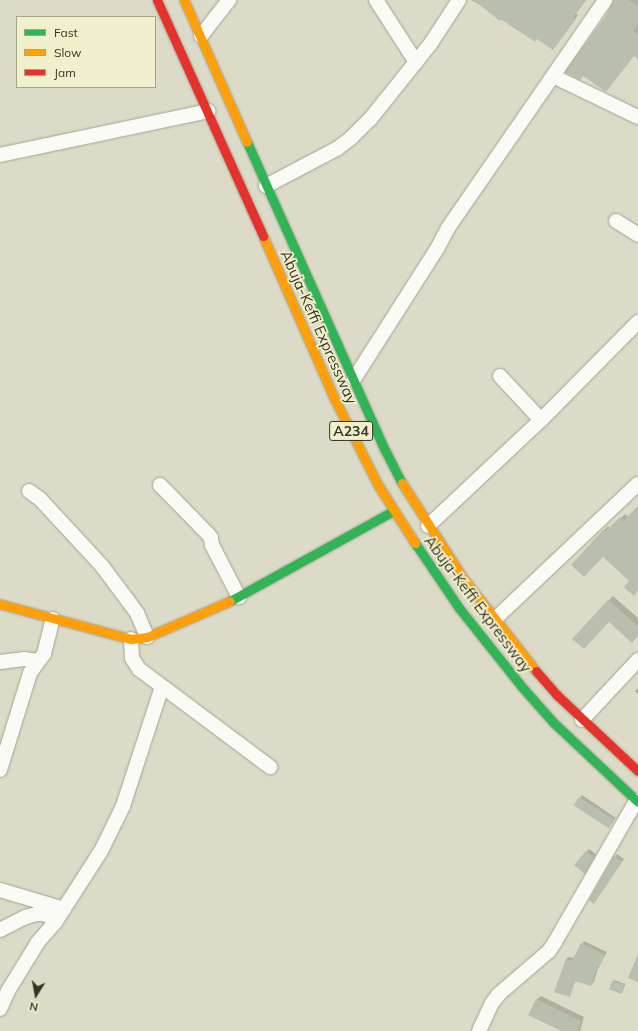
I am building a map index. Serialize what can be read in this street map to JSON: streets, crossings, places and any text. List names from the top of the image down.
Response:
{
  "streets": {
    "main road": ["Abuja-Keffi Expressway", "A234"]
  },
  "legend": ["Fast", "Slow", "Jam"],
  "north": "bottom"
}
